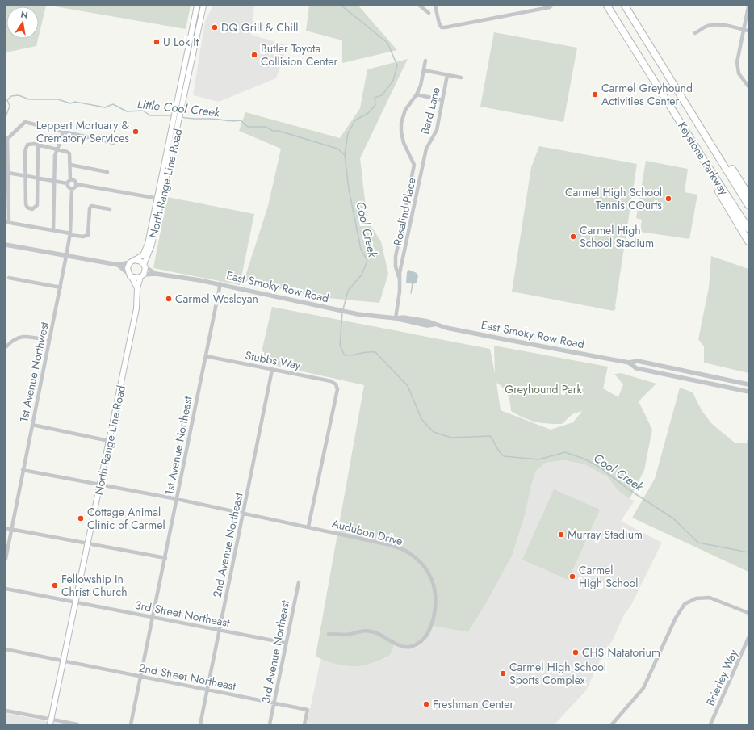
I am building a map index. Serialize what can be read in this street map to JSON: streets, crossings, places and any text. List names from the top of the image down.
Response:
{
  "streets": {
    "highway": ["Keystone Parkway"],
    "main road": ["North Range Line Road"],
    "street": [
      "Bard Lane",
      "Rosalind Place",
      "East Smoky Row Road",
      "Stubbs Way",
      "1st Avenue Northwest",
      "1st Avenue Northeast",
      "Audubon Drive",
      "2nd Avenue Northeast",
      "3rd Street Northeast",
      "3rd Avenue Northeast",
      "2nd Street Northeast",
      "Brierley Way"
    ]
  },
  "crossings": [
    ["Bard Lane", "Rosalind Place"],
    ["North Range Line Road", "East Smoky Row Road"],
    ["North Range Line Road", "Audubon Drive"],
    ["North Range Line Road", "3rd Street Northeast"],
    ["North Range Line Road", "2nd Street Northeast"],
    ["Rosalind Place", "East Smoky Row Road"],
    ["East Smoky Row Road", "1st Avenue Northeast"],
    ["Stubbs Way", "1st Avenue Northeast"],
    ["Stubbs Way", "Audubon Drive"],
    ["Stubbs Way", "2nd Avenue Northeast"],
    ["1st Avenue Northwest", "Audubon Drive"],
    ["1st Avenue Northeast", "Audubon Drive"],
    ["1st Avenue Northeast", "3rd Street Northeast"],
    ["1st Avenue Northeast", "2nd Street Northeast"],
    ["Audubon Drive", "2nd Avenue Northeast"],
    ["2nd Avenue Northeast", "3rd Street Northeast"],
    ["2nd Avenue Northeast", "2nd Street Northeast"],
    ["3rd Street Northeast", "3rd Avenue Northeast"],
    ["3rd Avenue Northeast", "2nd Street Northeast"]
  ],
  "water": ["Little Cool Creek", "Cool Creek"],
  "parks": ["Greyhound Park"],
  "places": [
    "DQ Grill & Chill",
    "U Lok It",
    "Butler Toyota Collision Center",
    "Carmel Greyhound Activities Center",
    "Leppert Mortuary & Crematory Services",
    "Carmel High School Tennis COurts",
    "Carmel High School Stadium",
    "Carmel Wesleyan",
    "Cottage Animal Clinic of Carmel",
    "Murray Stadium",
    "Carmel High School",
    "Fellowship In Christ Church",
    "CHS Natatorium",
    "Carmel High School Sports Complex",
    "Freshman Center"
  ],
  "north": "top"
}
